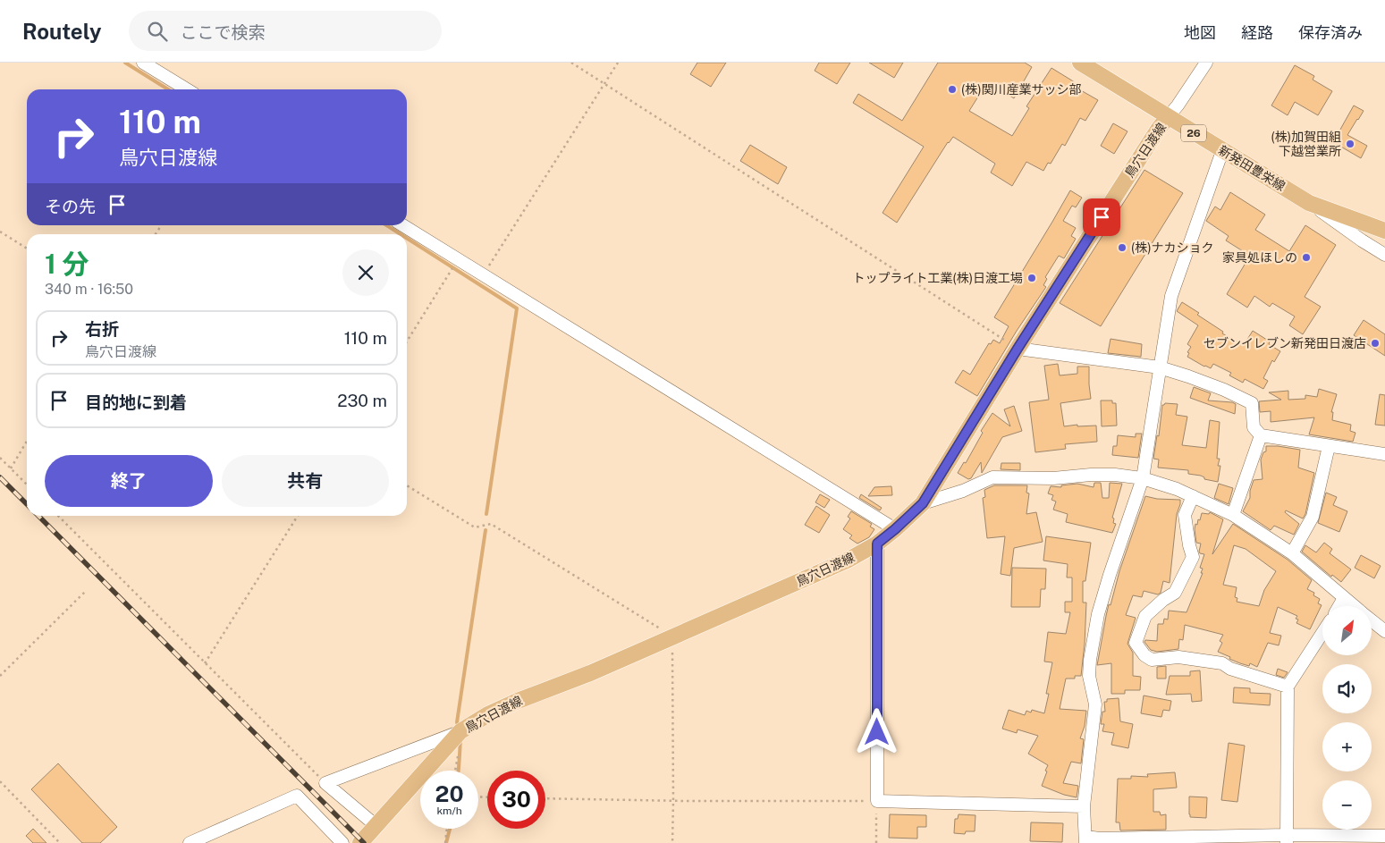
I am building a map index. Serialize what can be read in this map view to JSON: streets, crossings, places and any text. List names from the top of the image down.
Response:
{
  "streets": {
    "main road": ["26", "鳥穴日渡線", "新発田豊栄線"]
  },
  "crossings": [
    ["鳥穴日渡線", "新発田豊栄線"]
  ],
  "places": [
    "(株)関川産業サッシ部",
    "(株)加賀田組 下越営業所",
    "(株)ナカショク",
    "家具処ほしの",
    "トップライト工業(株)日渡工場",
    "セブンイレブン新発田日渡店"
  ],
  "north": "top right",
  "page": {
    "header": "Routely",
    "search": "ここで検索",
    "nav": ["地図", "経路", "保存済み"],
    "turn": ["110 m", "鳥穴日渡線"],
    "then": "その先",
    "heading": ["1 分", "340 m · 16:50"],
    "list": [
      {
        "name": "右折",
        "note": "鳥穴日渡線",
        "value": "110 m"
      },
      {
        "name": "目的地に到着",
        "value": "230 m"
      }
    ],
    "buttons": ["終了", "共有"],
    "map_buttons": ["+", "−"],
    "speed": "20 km/h",
    "limit": "30"
  }
}
